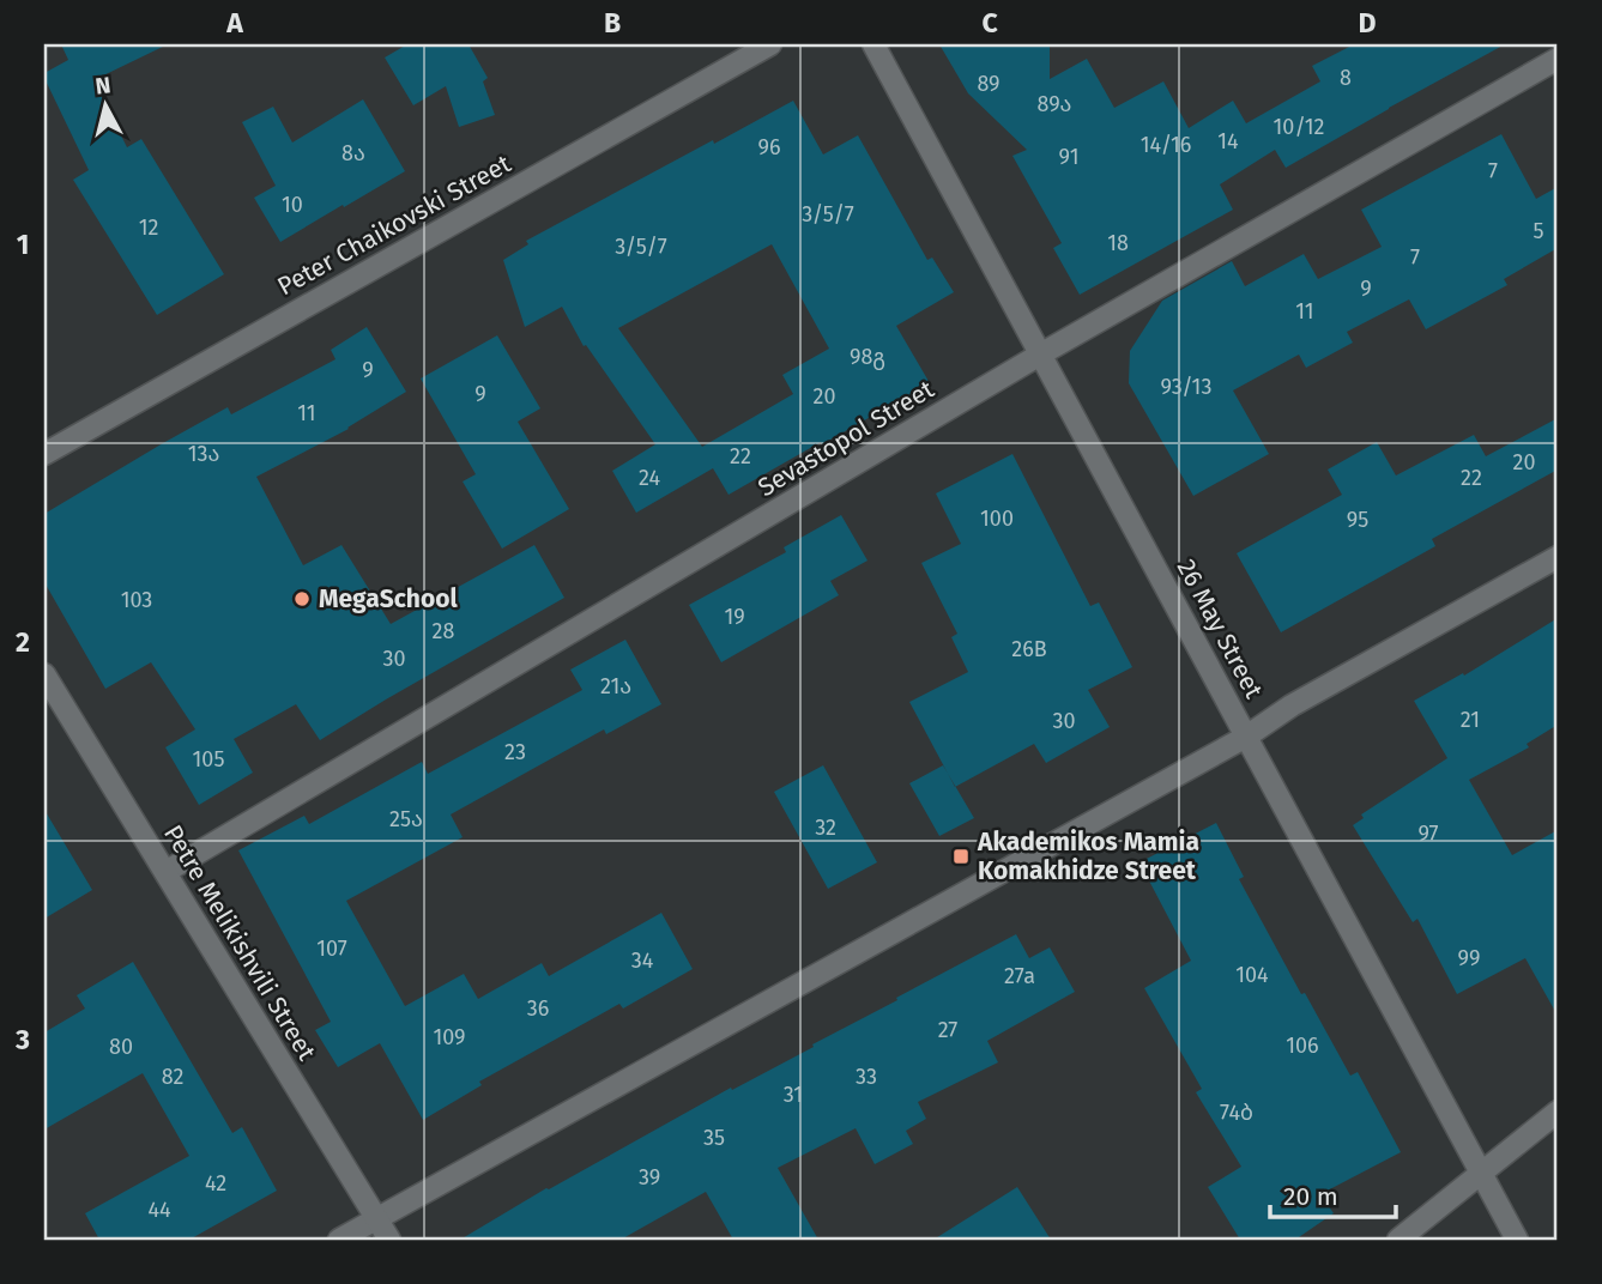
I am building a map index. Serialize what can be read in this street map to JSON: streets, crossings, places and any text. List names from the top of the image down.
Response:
{
  "streets": {
    "street": [
      "Peter Chaikovski Street",
      "Sevastopol Street",
      "26 May Street",
      "Petre Melikishvili Street"
    ]
  },
  "crossings": [
    ["Sevastopol Street", "26 May Street"],
    ["Sevastopol Street", "Petre Melikishvili Street"]
  ],
  "places": {
    "other": ["MegaSchool"],
    "transit": ["Akademikos Mamia Komakhidze Street"]
  },
  "house_numbers": [
    "8",
    "89",
    "89ა",
    "10/12",
    "14",
    "14/16",
    "96",
    "8ა",
    "91",
    "7",
    "10",
    "3/5/7",
    "12",
    "5",
    "18",
    "3/5/7",
    "7",
    "9",
    "11",
    "98გ",
    "9",
    "93/13",
    "9",
    "20",
    "11",
    "13ა",
    "22",
    "20",
    "24",
    "22",
    "100",
    "95",
    "103",
    "19",
    "28",
    "26B",
    "30",
    "21ა",
    "21",
    "30",
    "23",
    "105",
    "25ა",
    "32",
    "97",
    "107",
    "99",
    "34",
    "104",
    "27a",
    "36",
    "27",
    "109",
    "106",
    "80",
    "82",
    "33",
    "31",
    "74ბ",
    "35",
    "39",
    "42",
    "44"
  ],
  "scale_bar": "20 m",
  "north": "top",
  "grid": {
    "columns": [
      "A",
      "B",
      "C",
      "D"
    ],
    "rows": ["1", "2", "3"]
  }
}
